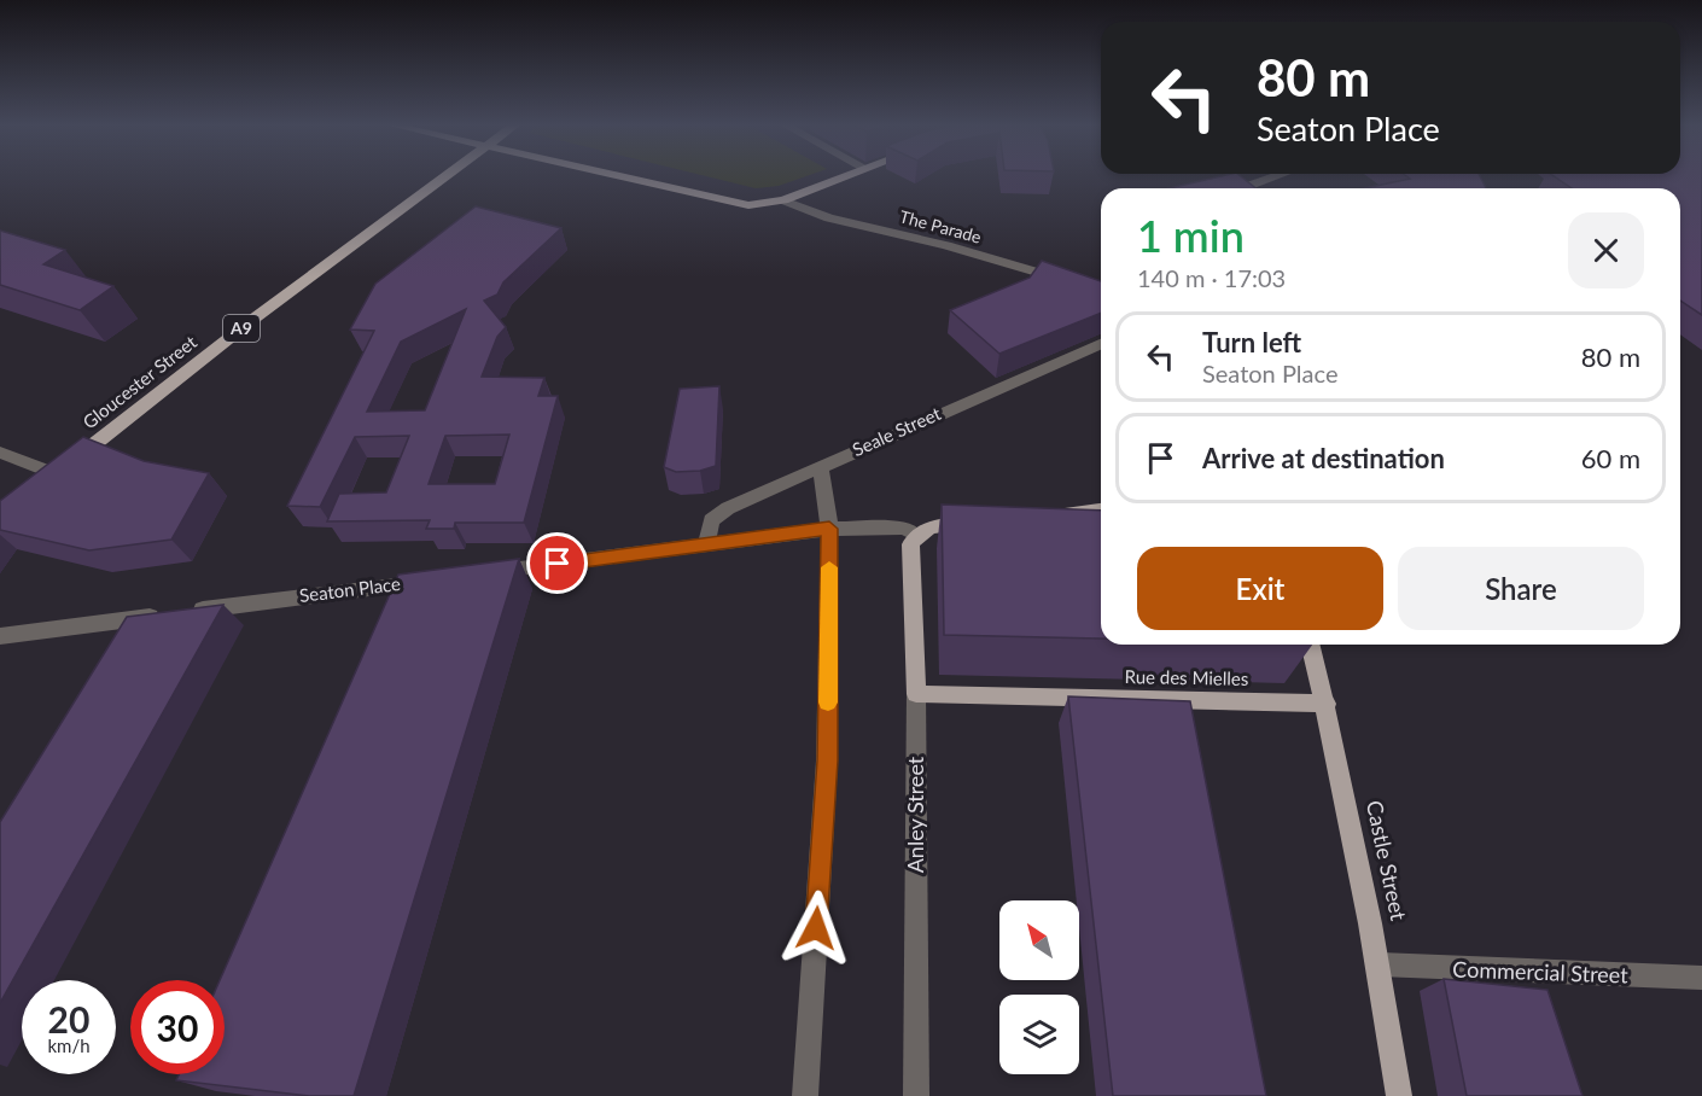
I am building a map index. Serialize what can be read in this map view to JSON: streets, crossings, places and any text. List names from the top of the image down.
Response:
{
  "streets": {
    "main road": [
      "The Parade",
      "A9",
      "Gloucester Street",
      "Rue des Mielles",
      "Anley Street",
      "Castle Street"
    ],
    "street": ["Seale Street", "Seaton Place", "Commercial Street"]
  },
  "crossings": [
    ["Rue des Mielles", "Anley Street"],
    ["Rue des Mielles", "Castle Street"],
    ["Castle Street", "Commercial Street"]
  ],
  "north": "top left",
  "page": {
    "turn": ["80 m", "Seaton Place"],
    "heading": ["1 min", "140 m · 17:03"],
    "list": [
      {
        "name": "Turn left",
        "note": "Seaton Place",
        "value": "80 m"
      },
      {
        "name": "Arrive at destination",
        "value": "60 m"
      }
    ],
    "buttons": ["Exit", "Share"],
    "speed": "20 km/h",
    "limit": "30"
  }
}
